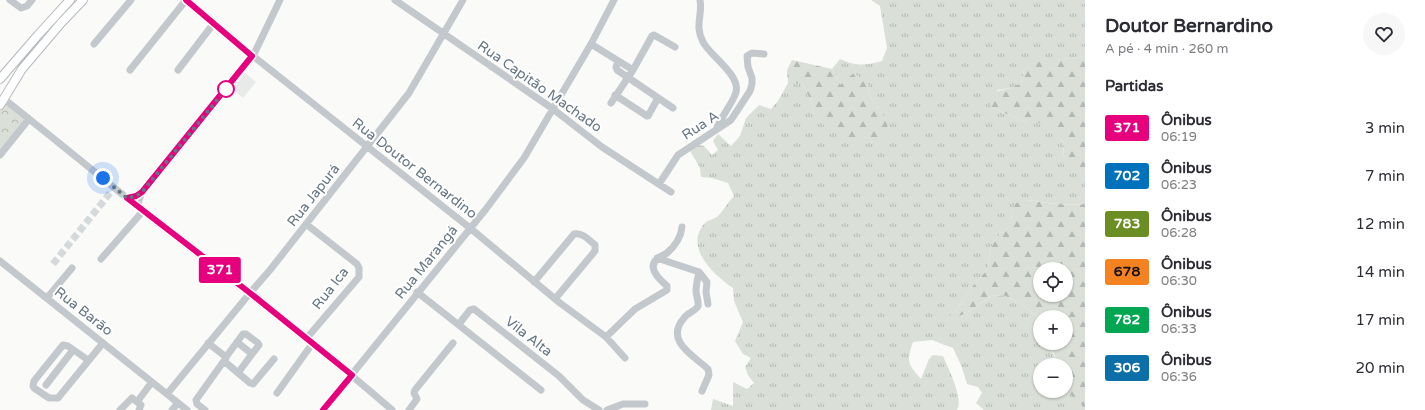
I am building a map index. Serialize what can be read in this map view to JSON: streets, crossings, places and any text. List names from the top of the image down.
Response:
{
  "streets": {
    "street": [
      "Rua Capitão Machado",
      "Rua A",
      "Rua Doutor Bernardino",
      "Rua Japurá",
      "Rua Marangá",
      "Rua Ica",
      "Rua Barão",
      "Vila Alta"
    ]
  },
  "crossings": [
    ["Rua Capitão Machado", "Rua A"],
    ["Rua Capitão Machado", "Rua Japurá"],
    ["Rua Capitão Machado", "Rua Marangá"],
    ["Rua Doutor Bernardino", "Rua Japurá"],
    ["Rua Doutor Bernardino", "Rua Marangá"],
    ["Rua Japurá", "Rua Ica"],
    ["Rua Japurá", "Rua Barão"]
  ],
  "lines": ["bus line 371"],
  "page": {
    "on_map": "371",
    "heading": [
      ["Doutor Bernardino", "A pé · 4 min · 260 m"],
      "Partidas"
    ],
    "list": [
      {
        "mark": "371",
        "name": "Ônibus",
        "note": "06:19",
        "value": "3 min"
      },
      {
        "mark": "702",
        "name": "Ônibus",
        "note": "06:23",
        "value": "7 min"
      },
      {
        "mark": "783",
        "name": "Ônibus",
        "note": "06:28",
        "value": "12 min"
      },
      {
        "mark": "678",
        "name": "Ônibus",
        "note": "06:30",
        "value": "14 min"
      },
      {
        "mark": "782",
        "name": "Ônibus",
        "note": "06:33",
        "value": "17 min"
      },
      {
        "mark": "306",
        "name": "Ônibus",
        "note": "06:36",
        "value": "20 min"
      }
    ],
    "map_buttons": ["+", "−"]
  }
}
